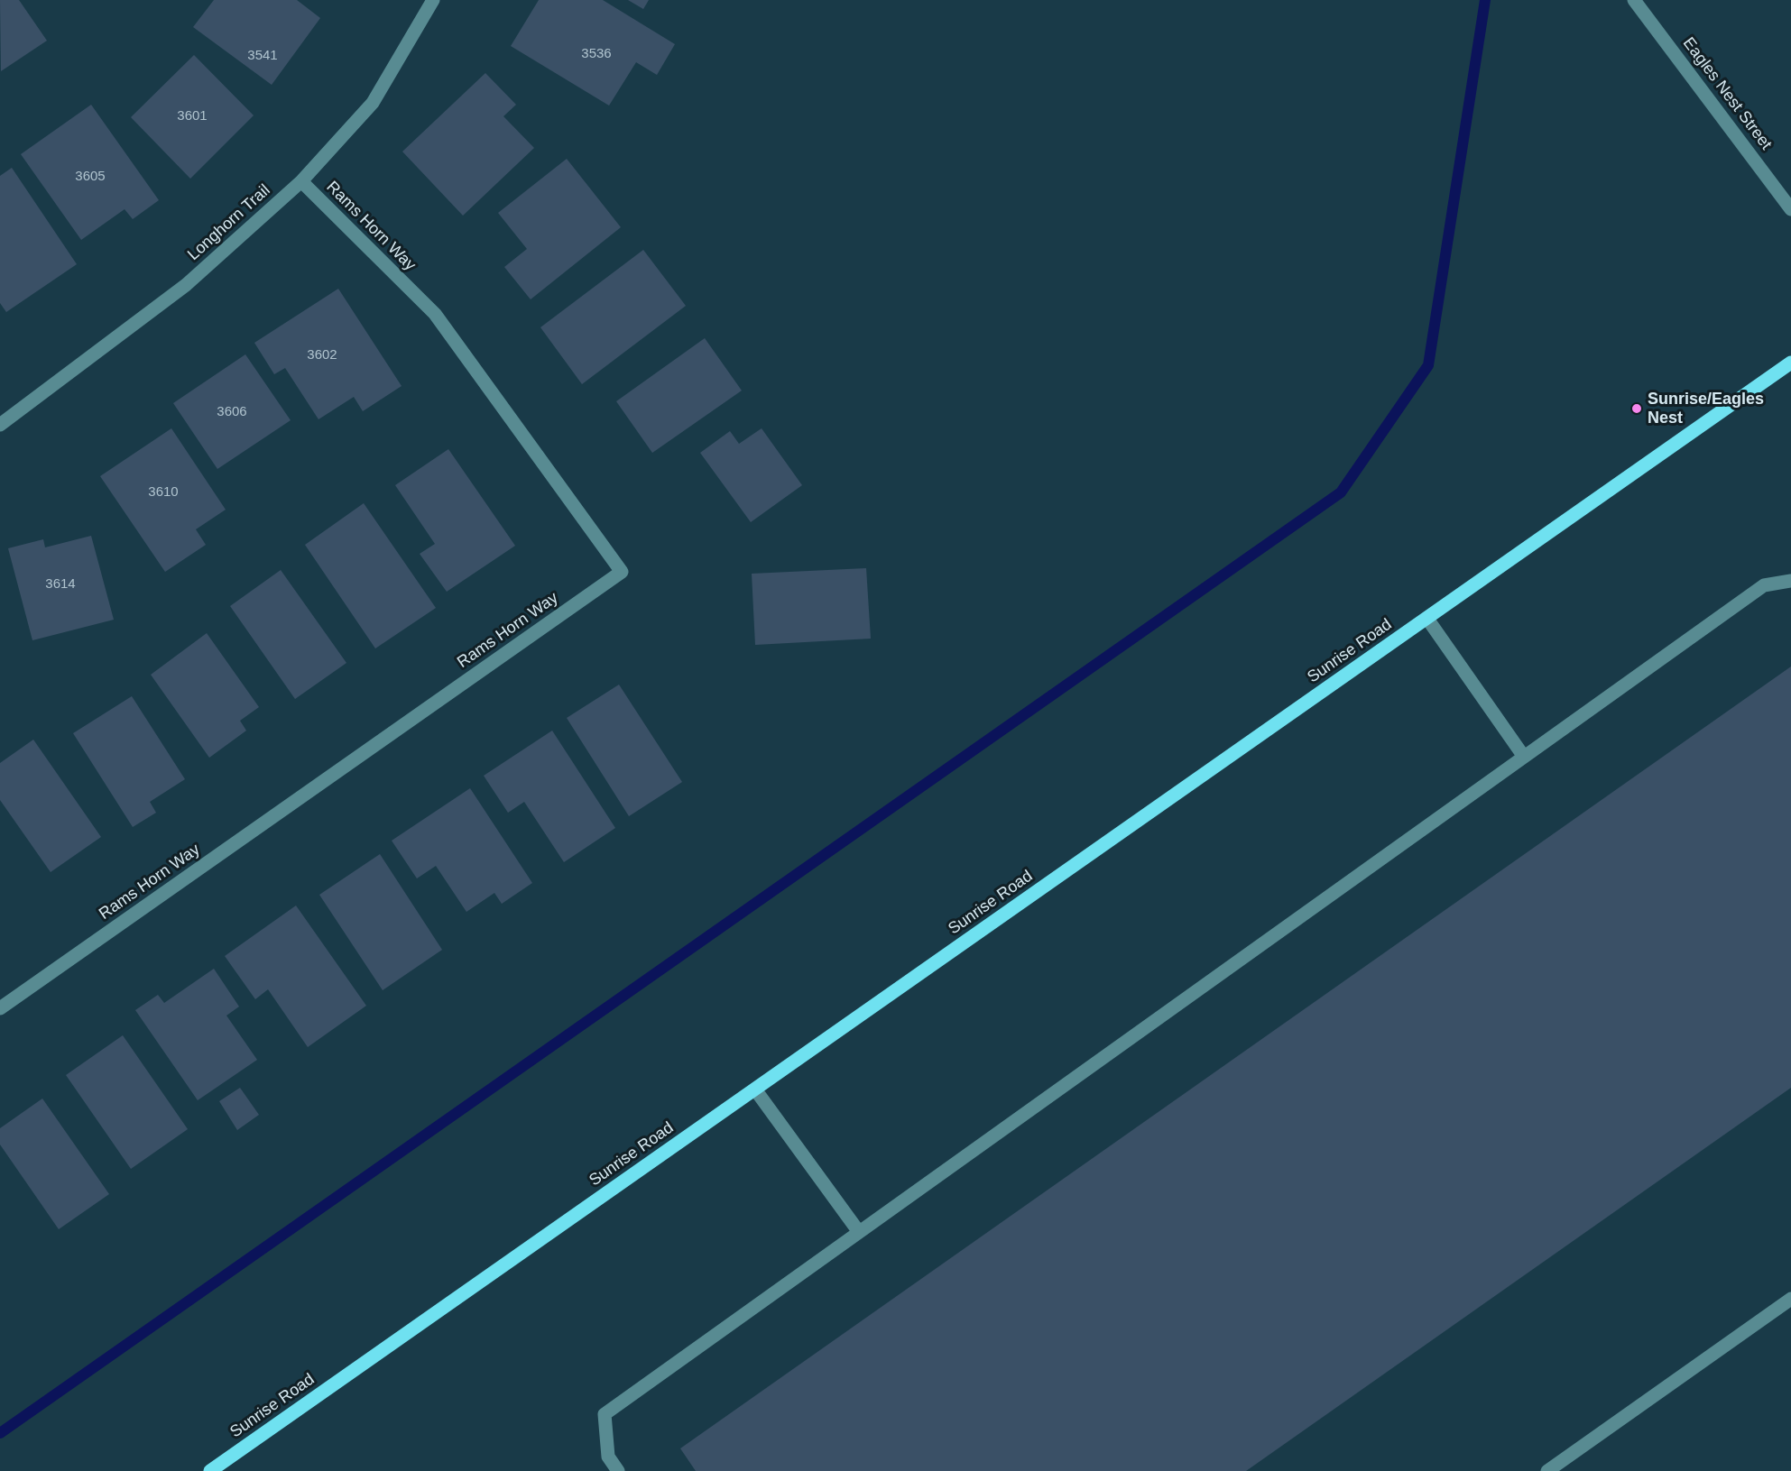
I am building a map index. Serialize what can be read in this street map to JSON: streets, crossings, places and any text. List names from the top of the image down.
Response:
{
  "streets": {
    "main road": ["Sunrise Road"],
    "street": ["Eagles Nest Street", "Longhorn Trail", "Rams Horn Way"]
  },
  "crossings": [
    ["Longhorn Trail", "Rams Horn Way"]
  ],
  "places": ["Sunrise/Eagles Nest"],
  "house_numbers": [
    "3536",
    "3541",
    "3601",
    "3605",
    "3602",
    "3606",
    "3610",
    "3614"
  ]
}
